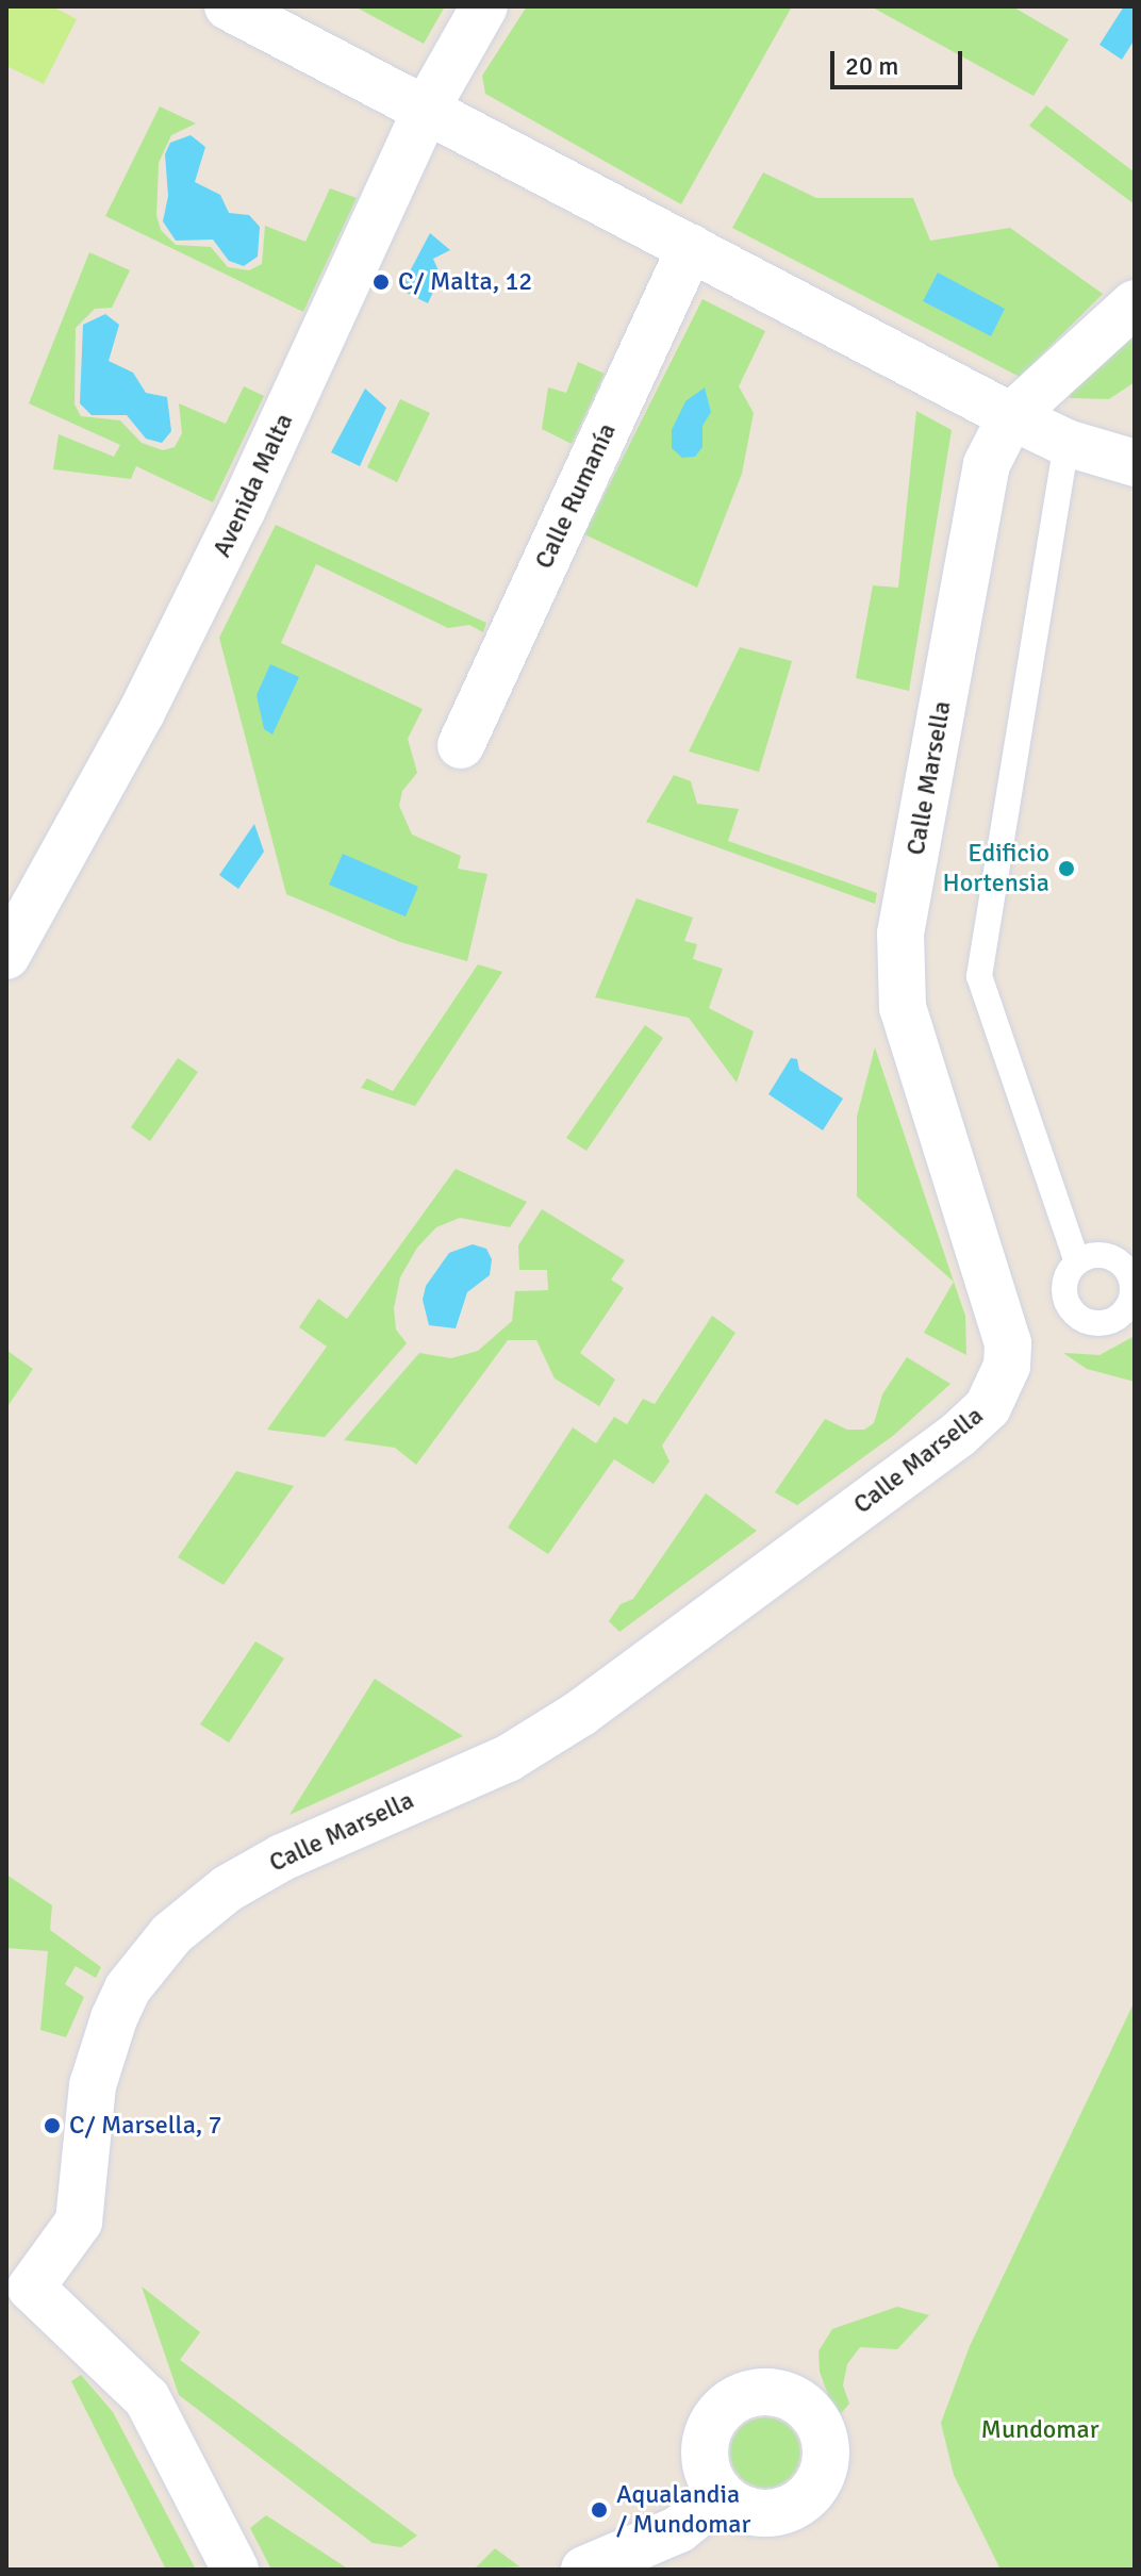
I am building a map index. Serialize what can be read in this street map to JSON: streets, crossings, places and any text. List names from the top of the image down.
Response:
{
  "streets": {
    "street": ["Avenida Malta", "Calle Rumanía", "Calle Marsella"]
  },
  "parks": ["Mundomar"],
  "places": [
    "C/ Malta, 12",
    "Edificio Hortensia",
    "C/ Marsella, 7",
    "Aqualandia / Mundomar"
  ],
  "scale_bar": "20 m"
}
